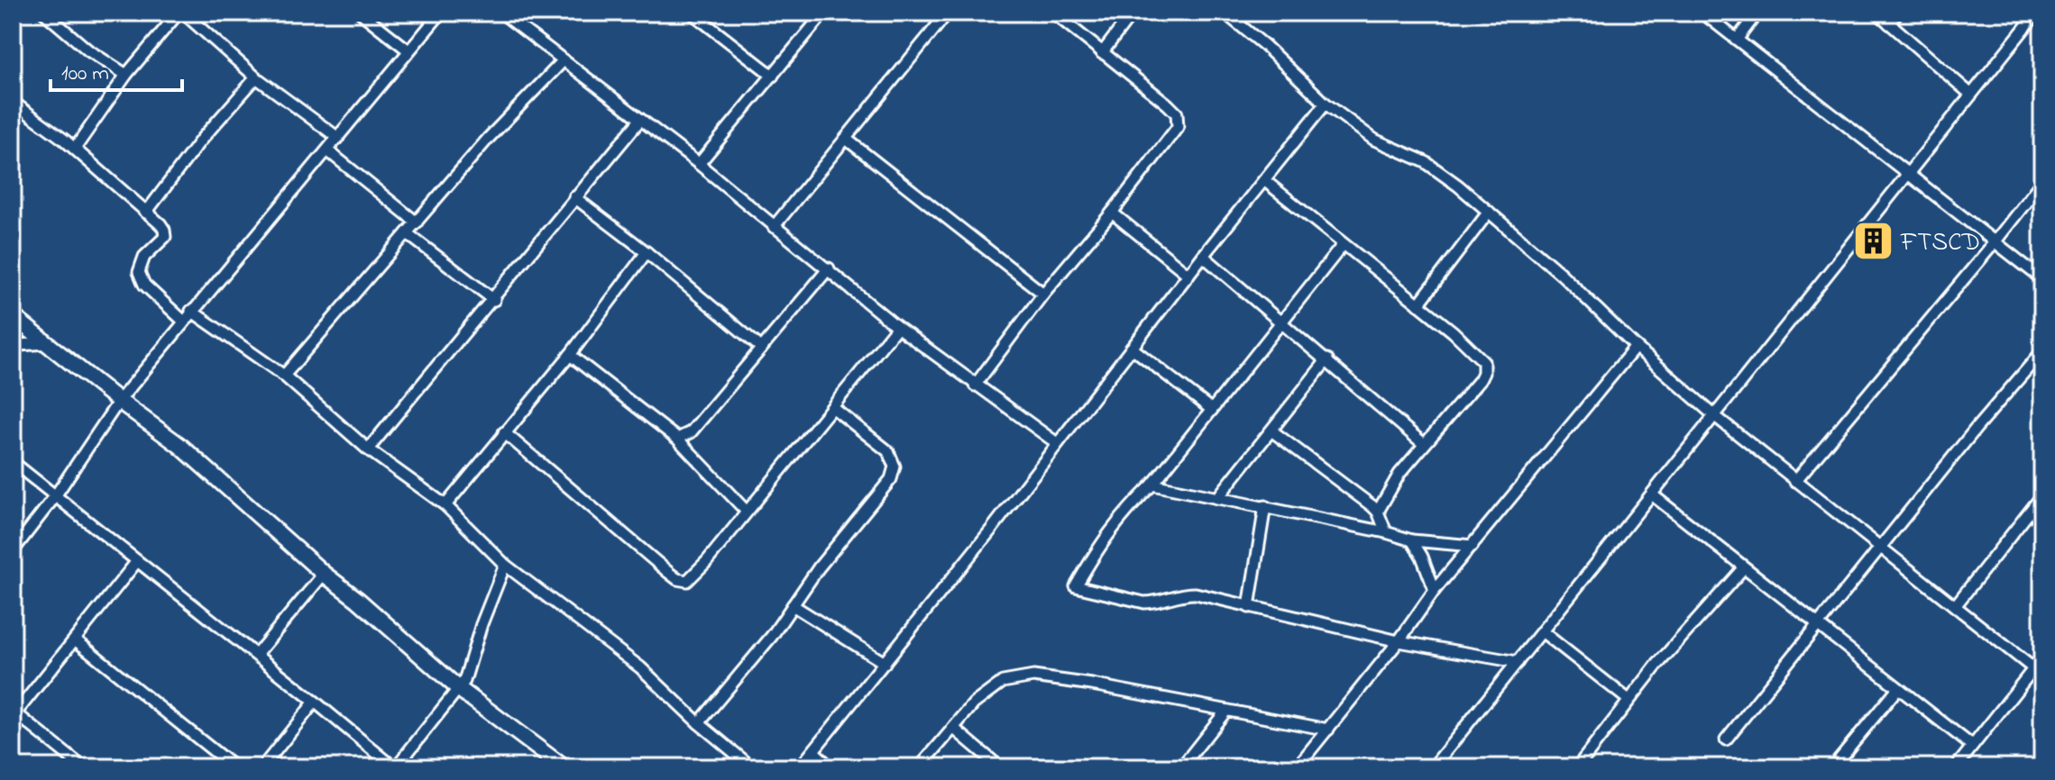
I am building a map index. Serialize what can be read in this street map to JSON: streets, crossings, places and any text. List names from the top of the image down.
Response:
{
  "places": {
    "building": ["FTSCD"]
  },
  "scale_bar": "100 m"
}
